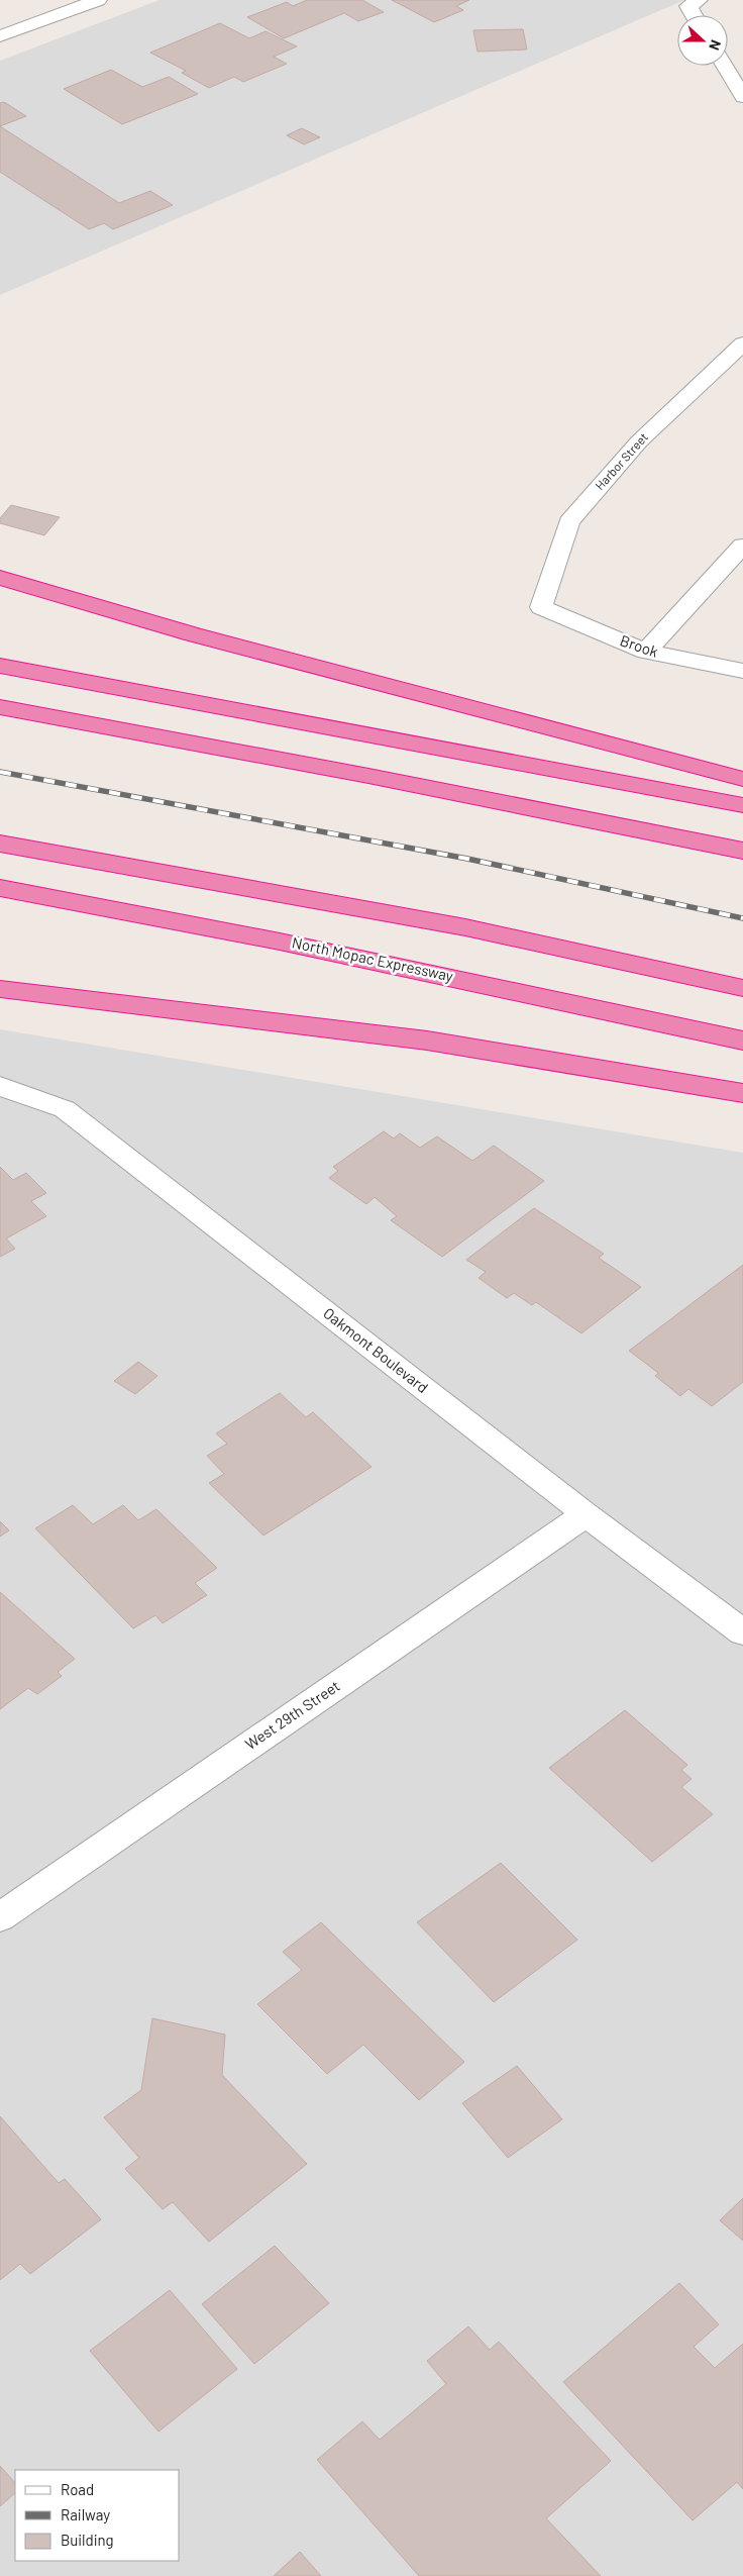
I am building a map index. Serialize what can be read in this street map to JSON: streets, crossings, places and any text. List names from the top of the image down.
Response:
{
  "streets": {
    "highway": ["North Mopac Expressway"],
    "street": [
      "Harbor Street",
      "Brook",
      "Oakmont Boulevard",
      "West 29th Street"
    ]
  },
  "crossings": [
    ["Harbor Street", "Brook"],
    ["Oakmont Boulevard", "West 29th Street"]
  ],
  "legend": ["Road", "Railway", "Building"],
  "north": "right"
}
